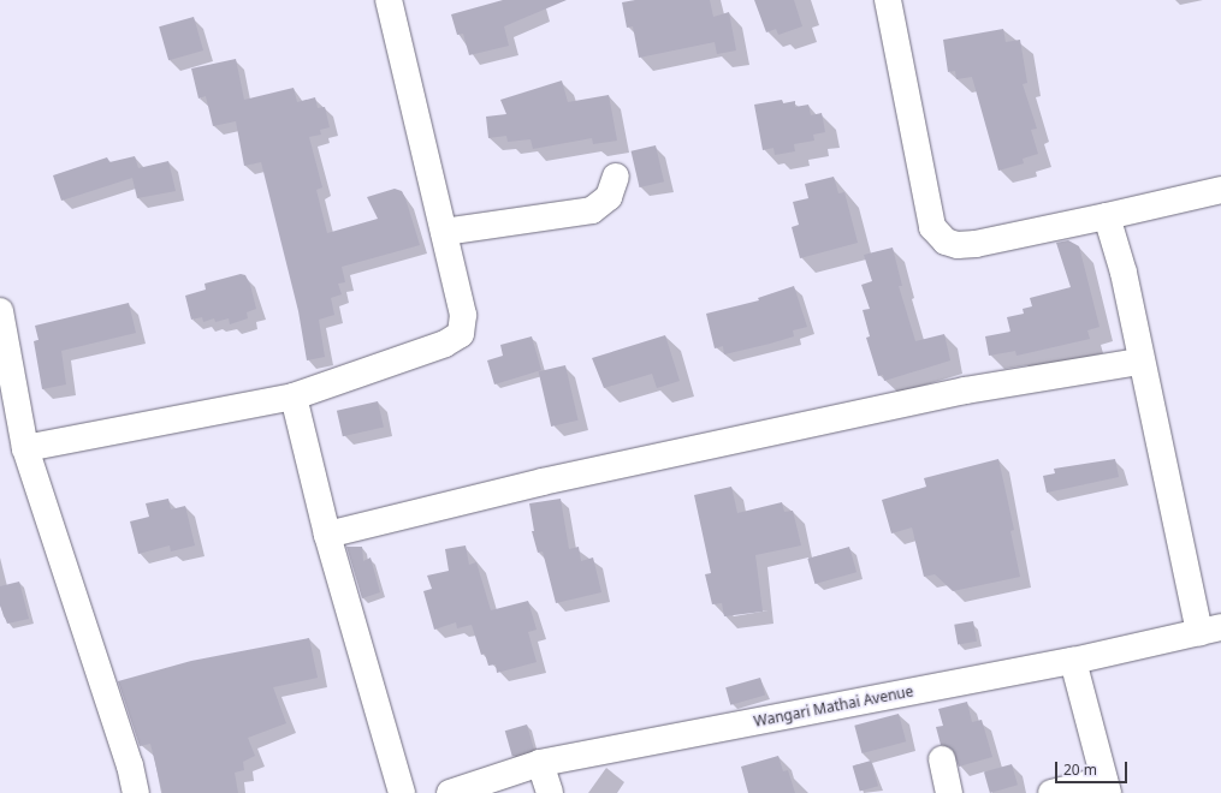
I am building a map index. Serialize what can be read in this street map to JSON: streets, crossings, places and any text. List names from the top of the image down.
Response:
{
  "streets": {
    "street": ["Wangari Mathai Avenue"]
  },
  "scale_bar": "20 m"
}
